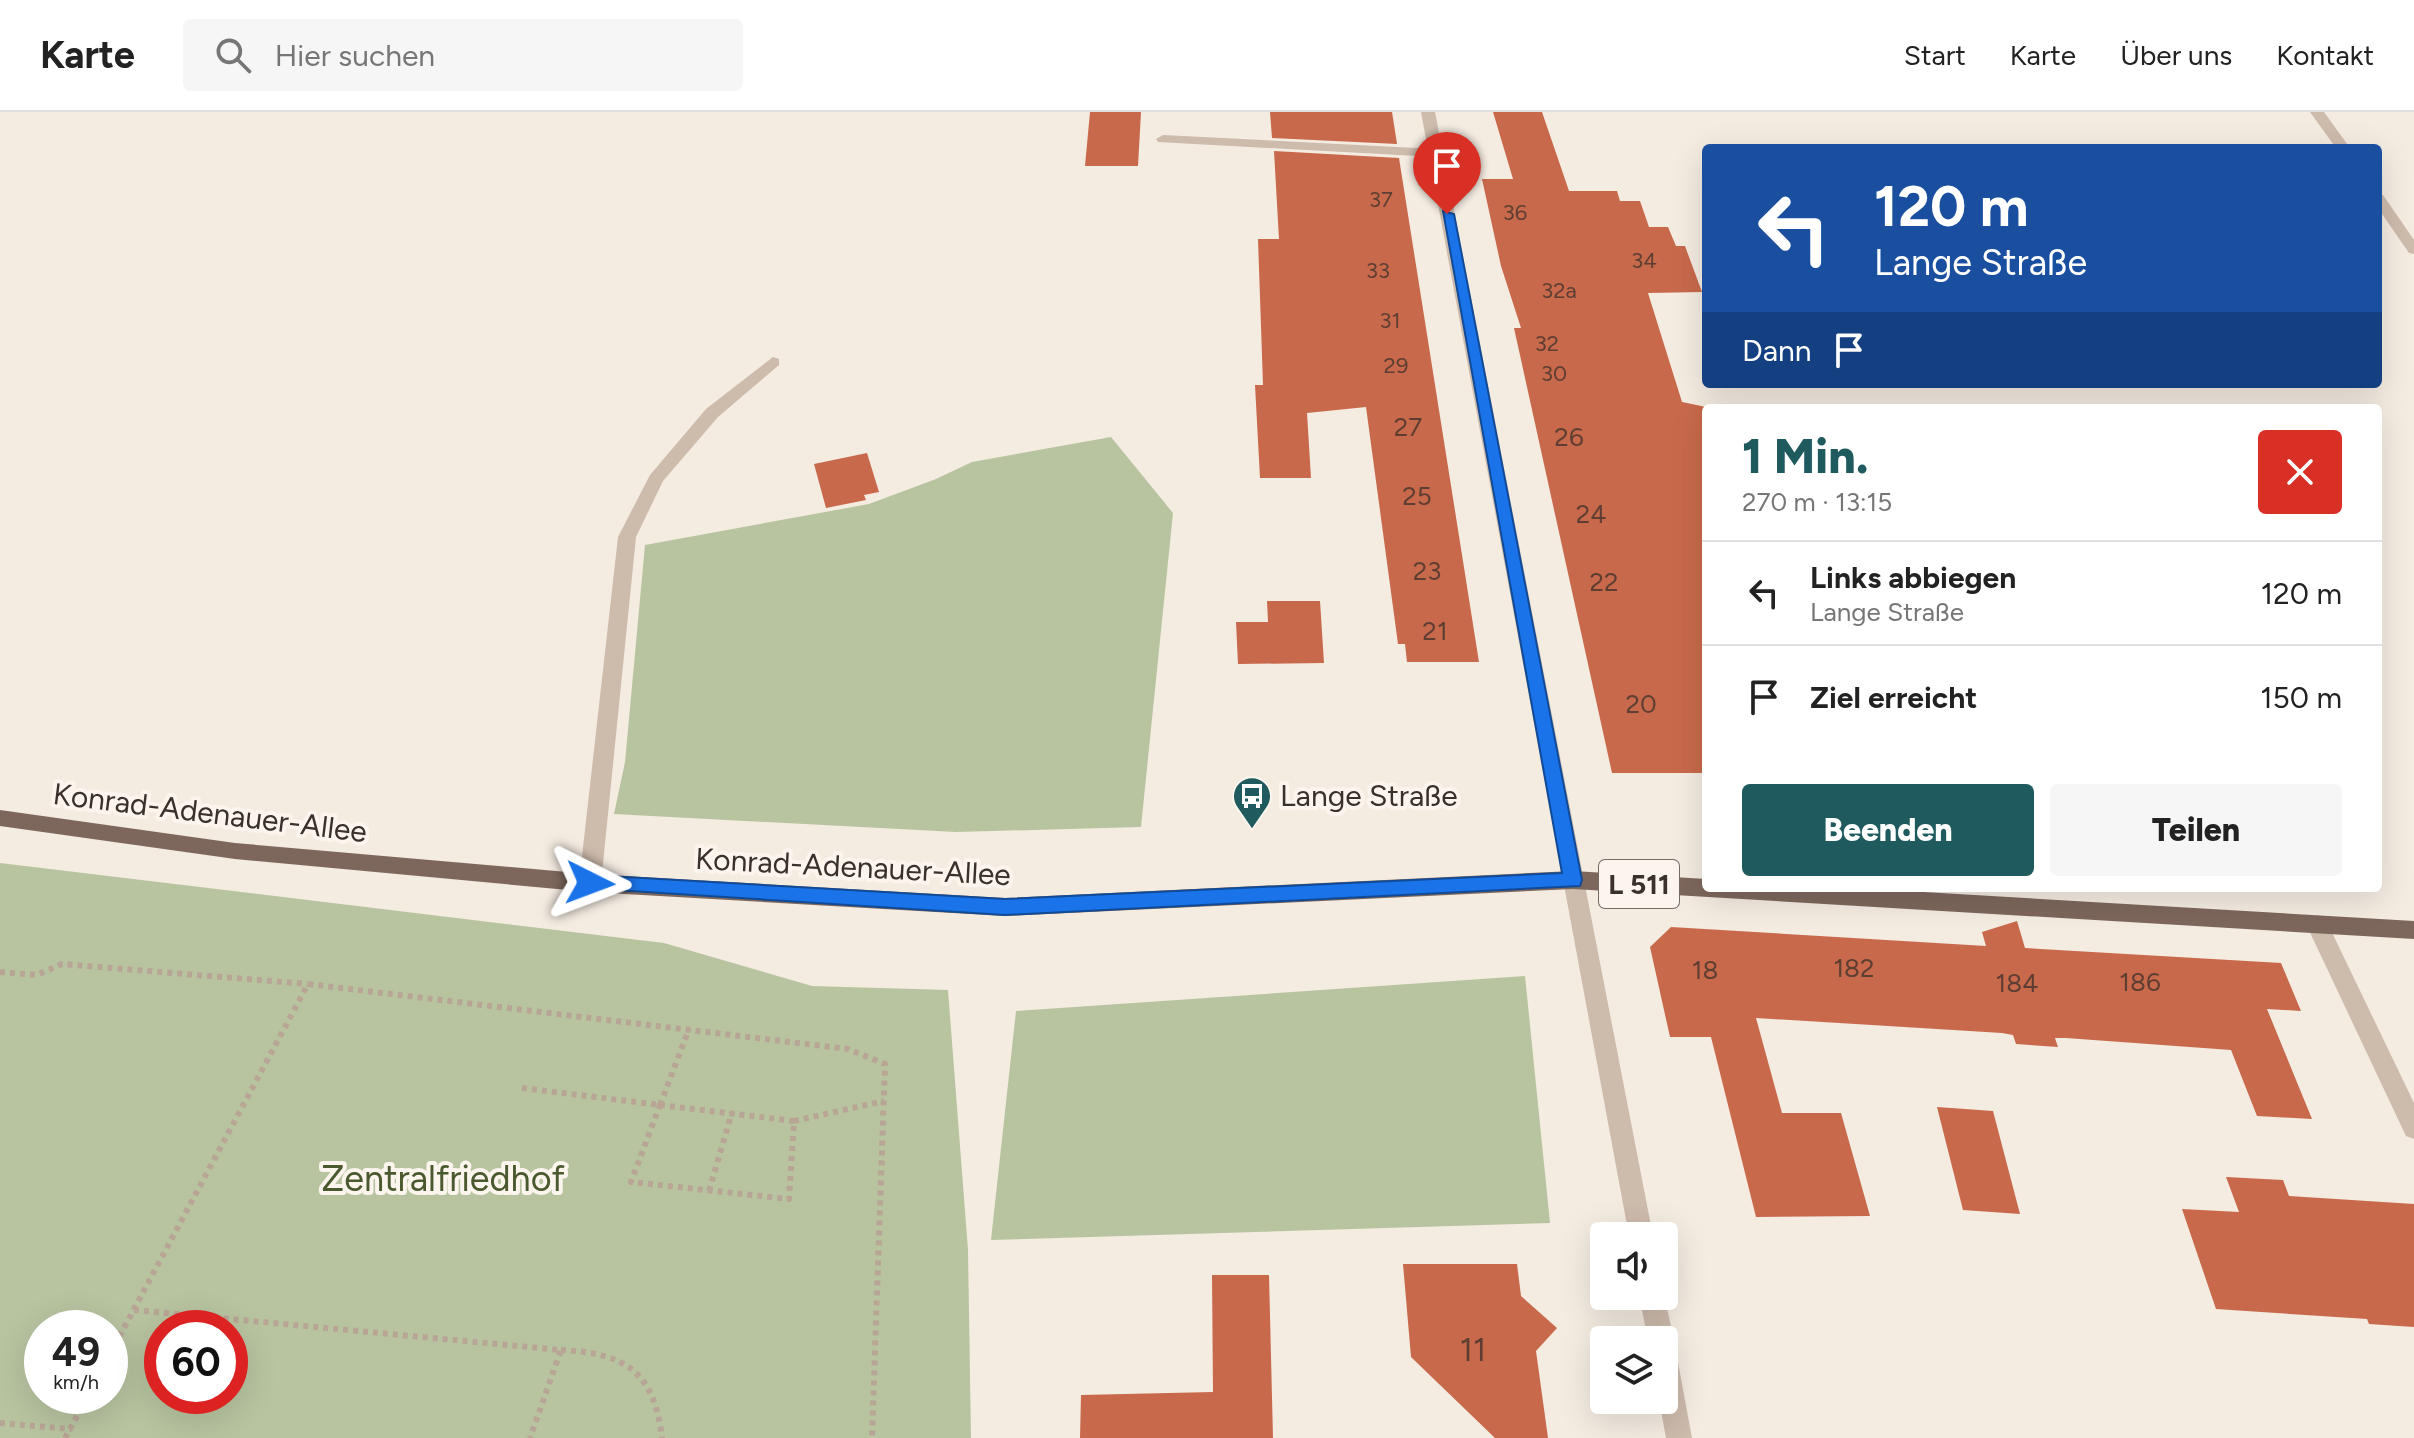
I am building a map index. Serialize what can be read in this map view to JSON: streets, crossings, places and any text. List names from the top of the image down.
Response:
{
  "streets": {
    "main road": ["Konrad-Adenauer-Allee", "L 511"]
  },
  "parks": ["Zentralfriedhof"],
  "places": {
    "bus stop": ["Lange Straße"]
  },
  "house_numbers": [
    "37",
    "36",
    "34",
    "33",
    "32a",
    "31",
    "32",
    "29",
    "30",
    "27",
    "26",
    "25",
    "24",
    "23",
    "22",
    "21",
    "20",
    "182",
    "18",
    "186",
    "184",
    "11"
  ],
  "page": {
    "header": "Karte",
    "search": "Hier suchen",
    "nav": [
      "Start",
      "Karte",
      "Über uns",
      "Kontakt"
    ],
    "turn": ["120 m", "Lange Straße"],
    "then": "Dann",
    "heading": ["1 Min.", "270 m · 13:15"],
    "list": [
      {
        "name": "Links abbiegen",
        "note": "Lange Straße",
        "value": "120 m"
      },
      {
        "name": "Ziel erreicht",
        "value": "150 m"
      }
    ],
    "buttons": ["Beenden", "Teilen"],
    "speed": "49 km/h",
    "limit": "60"
  }
}
